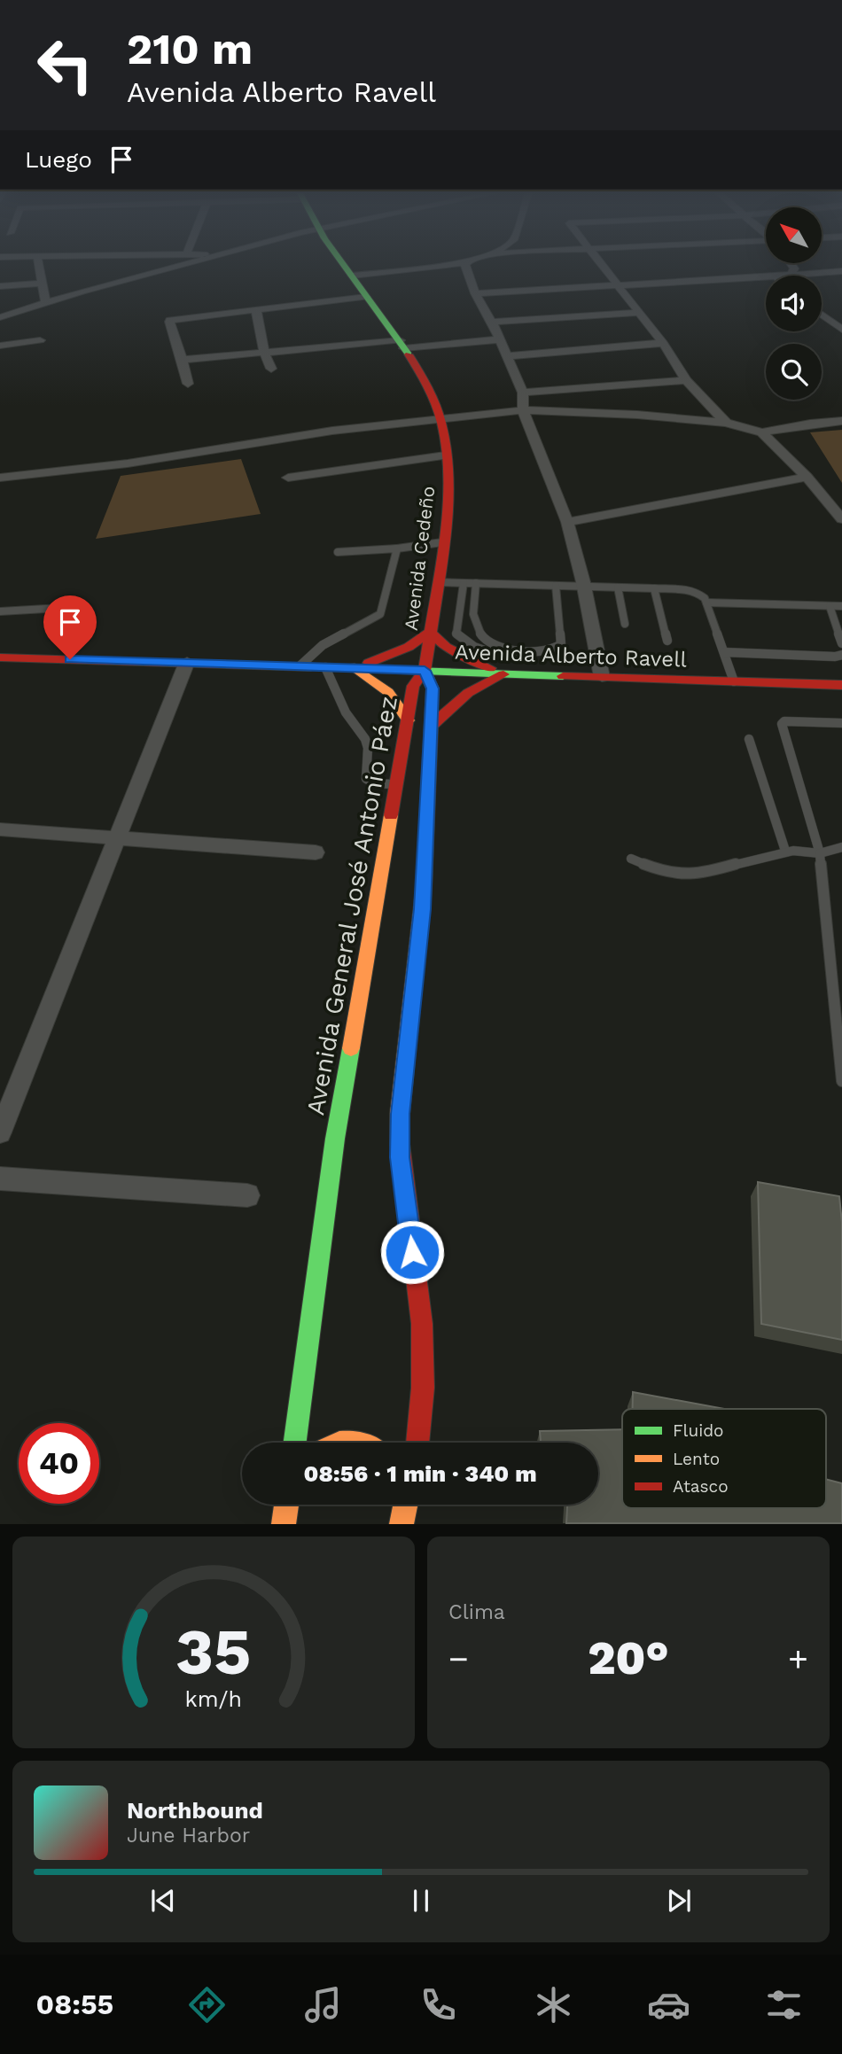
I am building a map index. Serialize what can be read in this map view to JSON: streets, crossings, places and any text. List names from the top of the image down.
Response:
{
  "streets": {
    "street": ["Avenida Cedeño", "Avenida Alberto Ravell", "Avenida General José Antonio Páez"]
  },
  "crossings": [
    ["Avenida Cedeño", "Avenida Alberto Ravell"],
    ["Avenida Cedeño", "Avenida General José Antonio Páez"],
    ["Avenida Alberto Ravell", "Avenida General José Antonio Páez"]
  ],
  "legend": ["Fluido", "Lento", "Atasco"],
  "north": "top left",
  "page": {
    "turn": ["210 m", "Avenida Alberto Ravell"],
    "then": "Luego",
    "limit": "40",
    "trip": "08:56 · 1 min · 340 m",
    "tile": "Clima",
    "heat": ["−", "20°", "+"],
    "song": ["Northbound", "June Harbor"],
    "tabs": "08:55",
    "gauge": ["35", "km/h"]
  }
}
